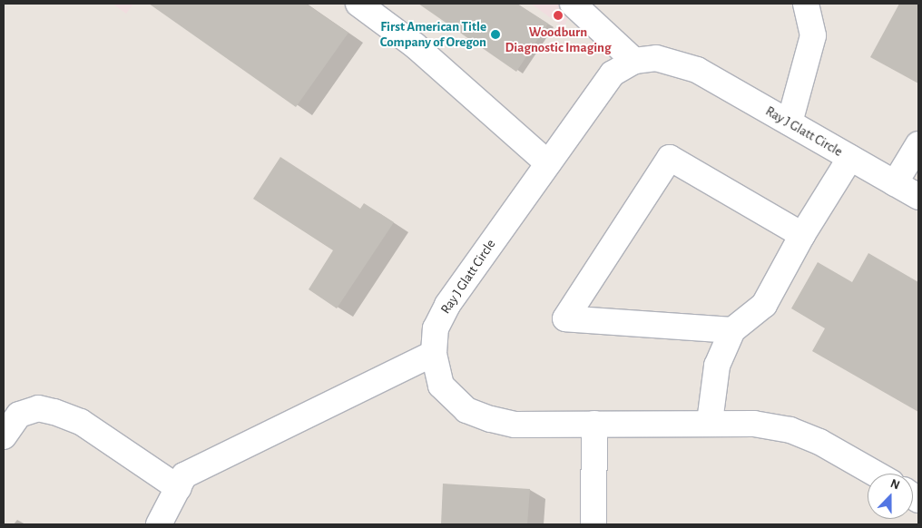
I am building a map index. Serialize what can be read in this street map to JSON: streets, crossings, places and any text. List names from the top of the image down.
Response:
{
  "streets": {
    "street": ["Ray J Glatt Circle"]
  },
  "places": ["Woodburn Diagnostic Imaging", "First American Title Company of Oregon"],
  "north": "top"
}
